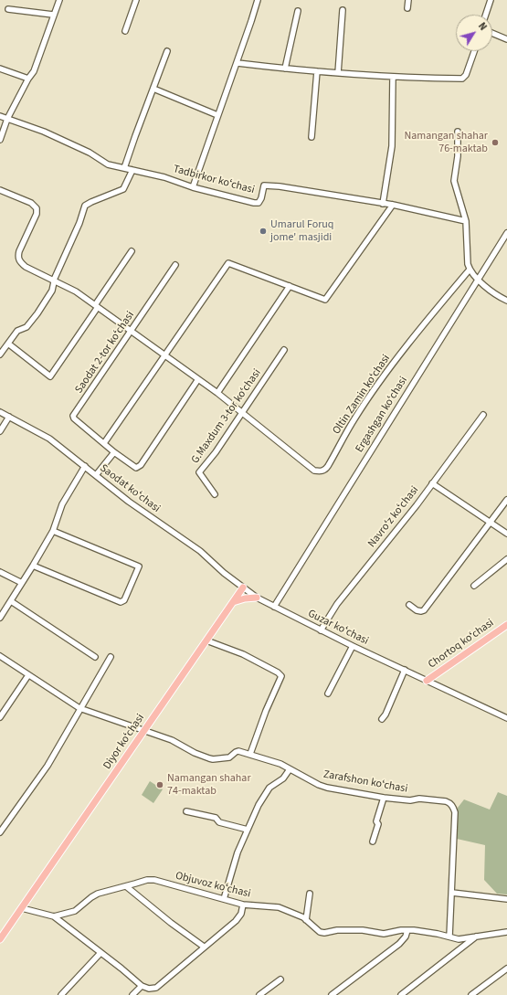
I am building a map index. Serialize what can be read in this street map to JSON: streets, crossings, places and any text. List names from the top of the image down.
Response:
{
  "streets": {
    "main road": ["Chortoq koʻchasi", "Diyor koʻchasi"],
    "street": [
      "Tadbirkor koʻchasi",
      "Saodat 2-tor koʻchasi",
      "Oltin Zamin koʻchasi",
      "Ergashgan koʻchasi",
      "G.Maxdum 3-tor koʻchasi",
      "Saodat koʻchasi",
      "Navroʻz koʻchasi",
      "Guzar koʻchasi",
      "Zarafshon koʻchasi",
      "Objuvoz koʻchasi"
    ]
  },
  "crossings": [
    ["Oltin Zamin koʻchasi", "G.Maxdum 3-tor koʻchasi"],
    ["Ergashgan koʻchasi", "Guzar koʻchasi"],
    ["Saodat koʻchasi", "Guzar koʻchasi"],
    ["Saodat koʻchasi", "Diyor koʻchasi"],
    ["Navroʻz koʻchasi", "Guzar koʻchasi"],
    ["Guzar koʻchasi", "Chortoq koʻchasi"],
    ["Guzar koʻchasi", "Diyor koʻchasi"],
    ["Diyor koʻchasi", "Zarafshon koʻchasi"],
    ["Diyor koʻchasi", "Objuvoz koʻchasi"]
  ],
  "places": ["Namangan shahar 76-maktab", "Umarul Foruq jome' masjidi", "Namangan shahar 74-maktab"],
  "north": "top right"
}
